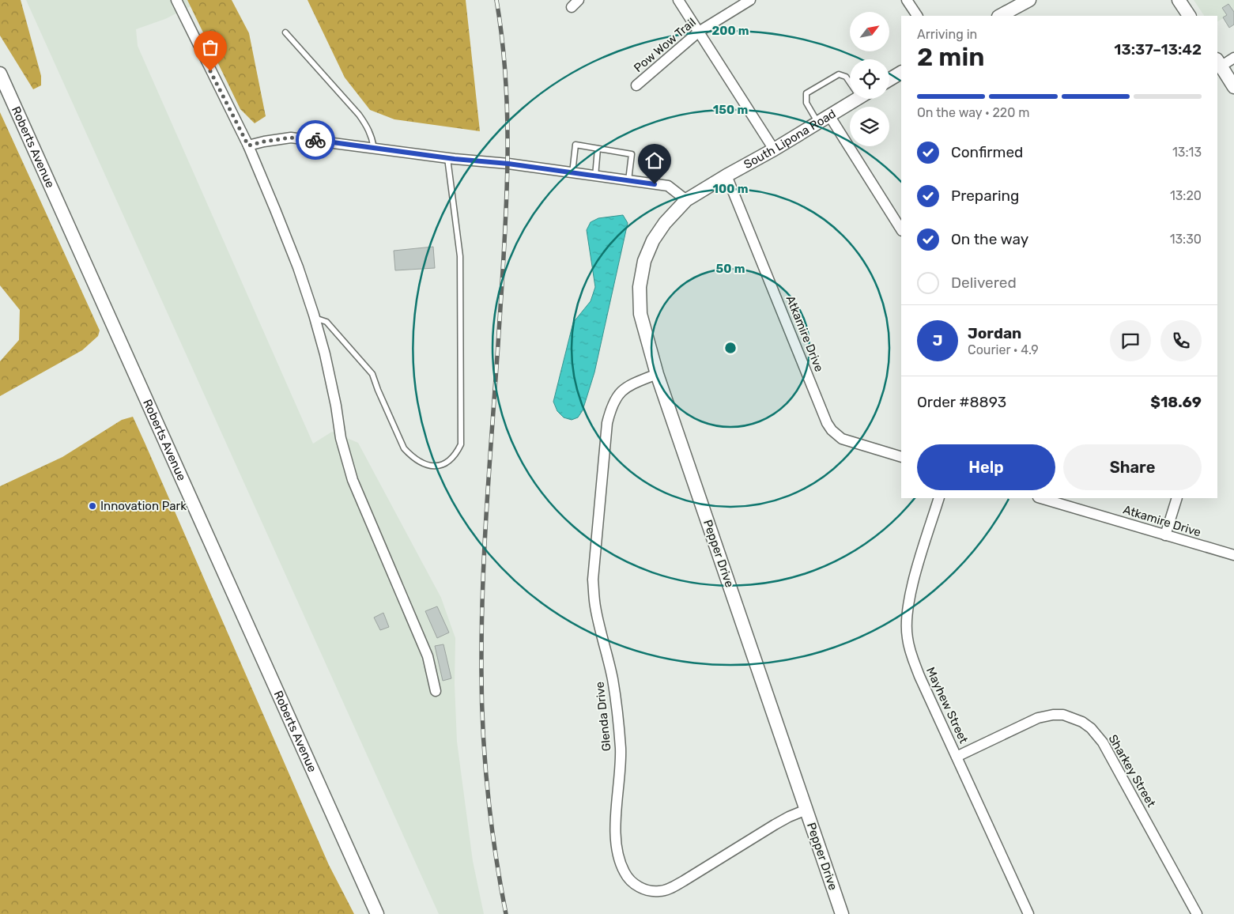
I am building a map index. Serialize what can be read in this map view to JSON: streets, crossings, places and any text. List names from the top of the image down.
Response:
{
  "streets": {
    "street": [
      "Pow Wow Trail",
      "South Lipona Road",
      "Roberts Avenue",
      "Atkamire Drive",
      "Pepper Drive",
      "Mayhew Street",
      "Glenda Drive",
      "Sharkey Street"
    ]
  },
  "crossings": [
    ["South Lipona Road", "Atkamire Drive"],
    ["South Lipona Road", "Pepper Drive"],
    ["Pepper Drive", "Glenda Drive"],
    ["Mayhew Street", "Sharkey Street"]
  ],
  "places": ["Innovation Park"],
  "north": "top right",
  "page": {
    "heading": ["2 min", "Arriving in", "13:37–13:42"],
    "panel": [
      "Jordan",
      "Courier · 4.9",
      "Order #8893",
      "$18.69"
    ],
    "bar": "On the way · 220 m",
    "list": [
      ["Confirmed", "13:13"],
      ["Preparing", "13:20"],
      ["On the way", "13:30"],
      "Delivered"
    ],
    "round": "J",
    "buttons": ["Help", "Share"]
  },
  "rings": [
    "200 m",
    "150 m",
    "100 m",
    "50 m"
  ]
}
